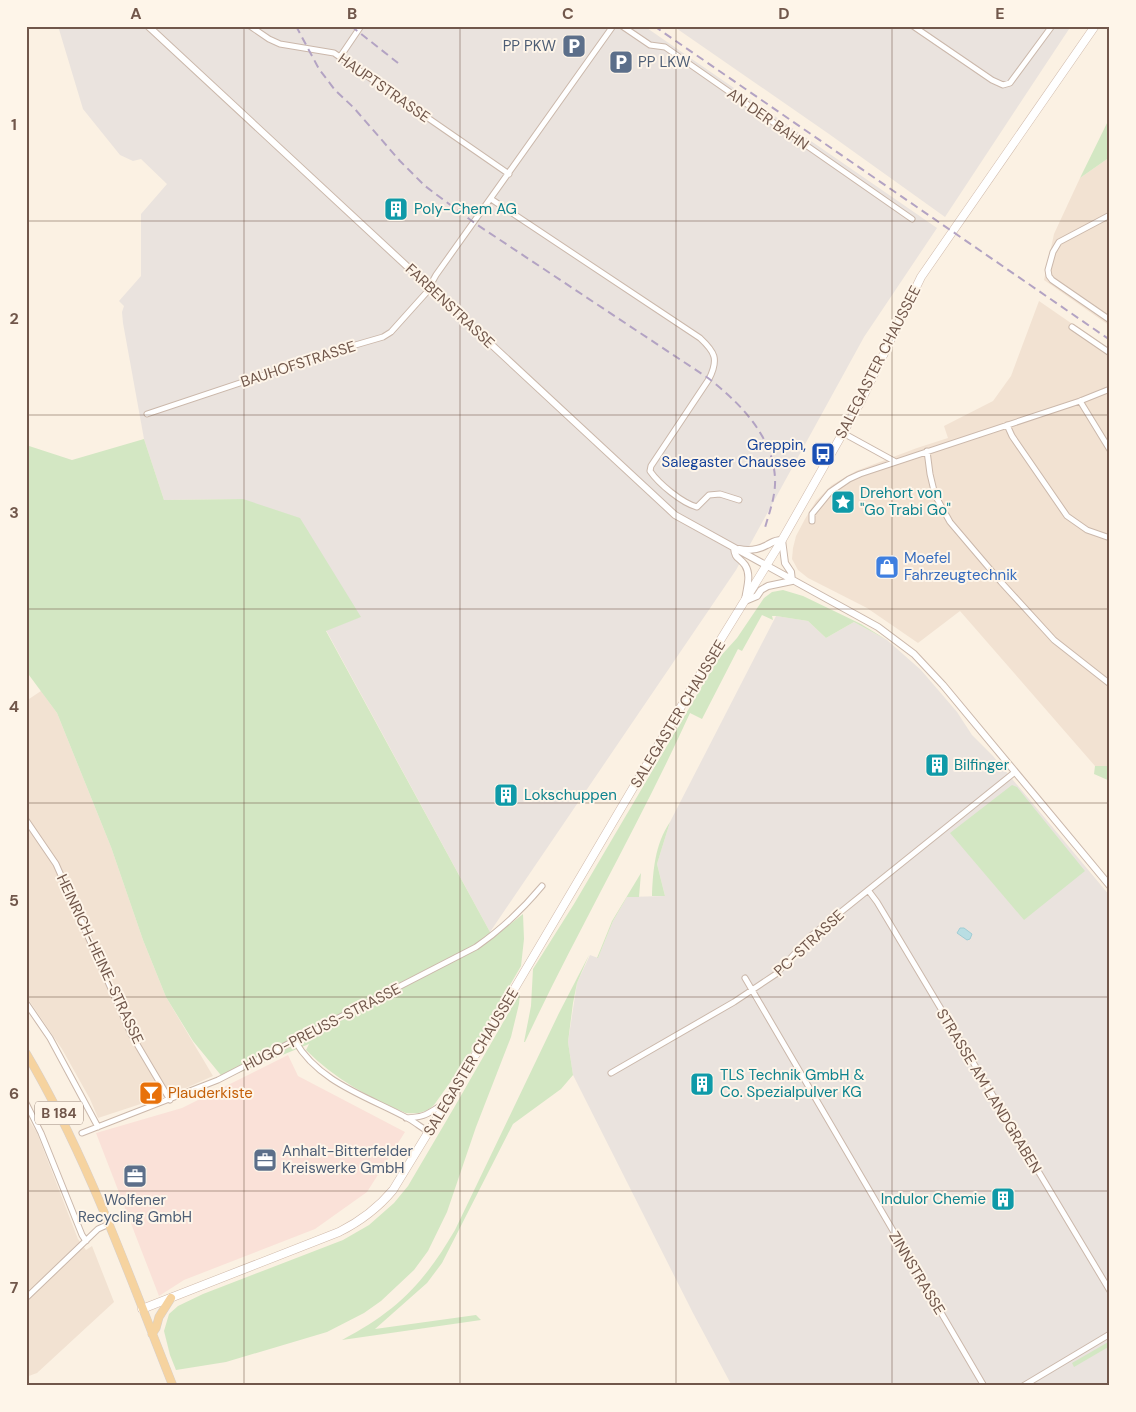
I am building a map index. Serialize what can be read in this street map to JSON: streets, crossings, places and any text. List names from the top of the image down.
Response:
{
  "streets": {
    "main road": ["SALEGASTER CHAUSSEE", "B 184"],
    "street": [
      "HAUPTSTRASSE",
      "AN DER BAHN",
      "FARBENSTRASSE",
      "BAUHOFSTRASSE",
      "PC-STRASSE",
      "HEINRICH-HEINE-STRASSE",
      "HUGO-PREUSS-STRASSE",
      "STRASSE AM LANDGRABEN",
      "ZINNSTRASSE"
    ]
  },
  "crossings": [
    ["HAUPTSTRASSE", "BAUHOFSTRASSE"],
    ["FARBENSTRASSE", "SALEGASTER CHAUSSEE"],
    ["FARBENSTRASSE", "BAUHOFSTRASSE"],
    ["FARBENSTRASSE", "PC-STRASSE"],
    ["SALEGASTER CHAUSSEE", "B 184"],
    ["PC-STRASSE", "STRASSE AM LANDGRABEN"],
    ["PC-STRASSE", "ZINNSTRASSE"],
    ["HEINRICH-HEINE-STRASSE", "HUGO-PREUSS-STRASSE"]
  ],
  "places": {
    "parking": ["PP PKW", "PP LKW"],
    "building": [
      "Poly-Chem AG",
      "Bilfinger",
      "Lokschuppen",
      "TLS Technik GmbH & Co. Spezialpulver KG",
      "Indulor Chemie"
    ],
    "bus stop": ["Greppin, Salegaster Chaussee"],
    "place": ["Drehort von \"Go Trabi Go\""],
    "shop": ["Moefel Fahrzeugtechnik"],
    "bar": ["Plauderkiste"],
    "office": ["Anhalt-Bitterfelder Kreiswerke GmbH", "Wolfener Recycling GmbH"]
  },
  "grid": {
    "columns": [
      "A",
      "B",
      "C",
      "D",
      "E"
    ],
    "rows": [
      "1",
      "2",
      "3",
      "4",
      "5",
      "6",
      "7"
    ]
  }
}
